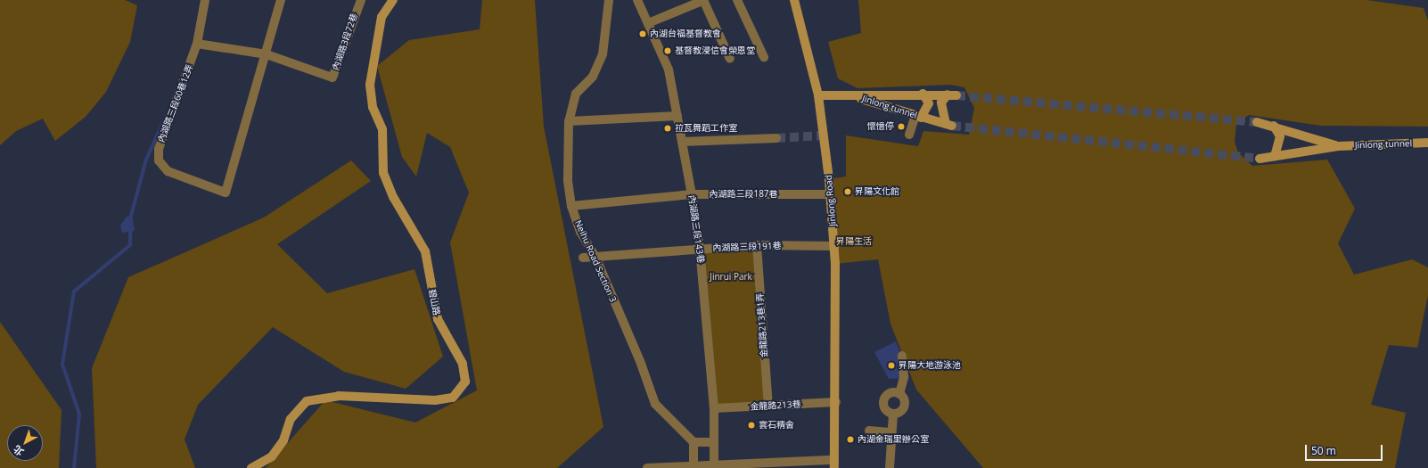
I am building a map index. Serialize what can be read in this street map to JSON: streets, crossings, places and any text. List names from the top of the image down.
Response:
{
  "streets": {
    "street": [
      "內湖路3段72巷",
      "內湖路三段60巷12弄",
      "Jinlong tunnel",
      "內湖路三段187巷",
      "Jinlong Road",
      "內湖路三段143巷",
      "內湖路三段191巷",
      "Neihu Road Section 3",
      "碧山路",
      "金龍路213巷1弄",
      "金龍路213巷"
    ]
  },
  "crossings": [
    ["內湖路3段72巷", "內湖路三段60巷12弄"],
    ["內湖路三段187巷", "Jinlong Road"],
    ["內湖路三段187巷", "內湖路三段143巷"],
    ["內湖路三段187巷", "Neihu Road Section 3"],
    ["Jinlong Road", "內湖路三段191巷"],
    ["Jinlong Road", "金龍路213巷"],
    ["內湖路三段143巷", "內湖路三段191巷"],
    ["內湖路三段143巷", "金龍路213巷"],
    ["內湖路三段191巷", "Neihu Road Section 3"],
    ["內湖路三段191巷", "金龍路213巷1弄"],
    ["金龍路213巷1弄", "金龍路213巷"]
  ],
  "parks": ["昇陽生活", "Jinrui Park"],
  "places": [
    "內湖台福基督教會",
    "基督教浸信會榮恩堂",
    "懷憶停",
    "拉瓦舞蹈工作室",
    "昇陽文化館",
    "昇陽大地游泳池",
    "雲石精舍",
    "內湖金瑞里辦公室"
  ],
  "scale_bar": "50 m",
  "north": "bottom left"
}
